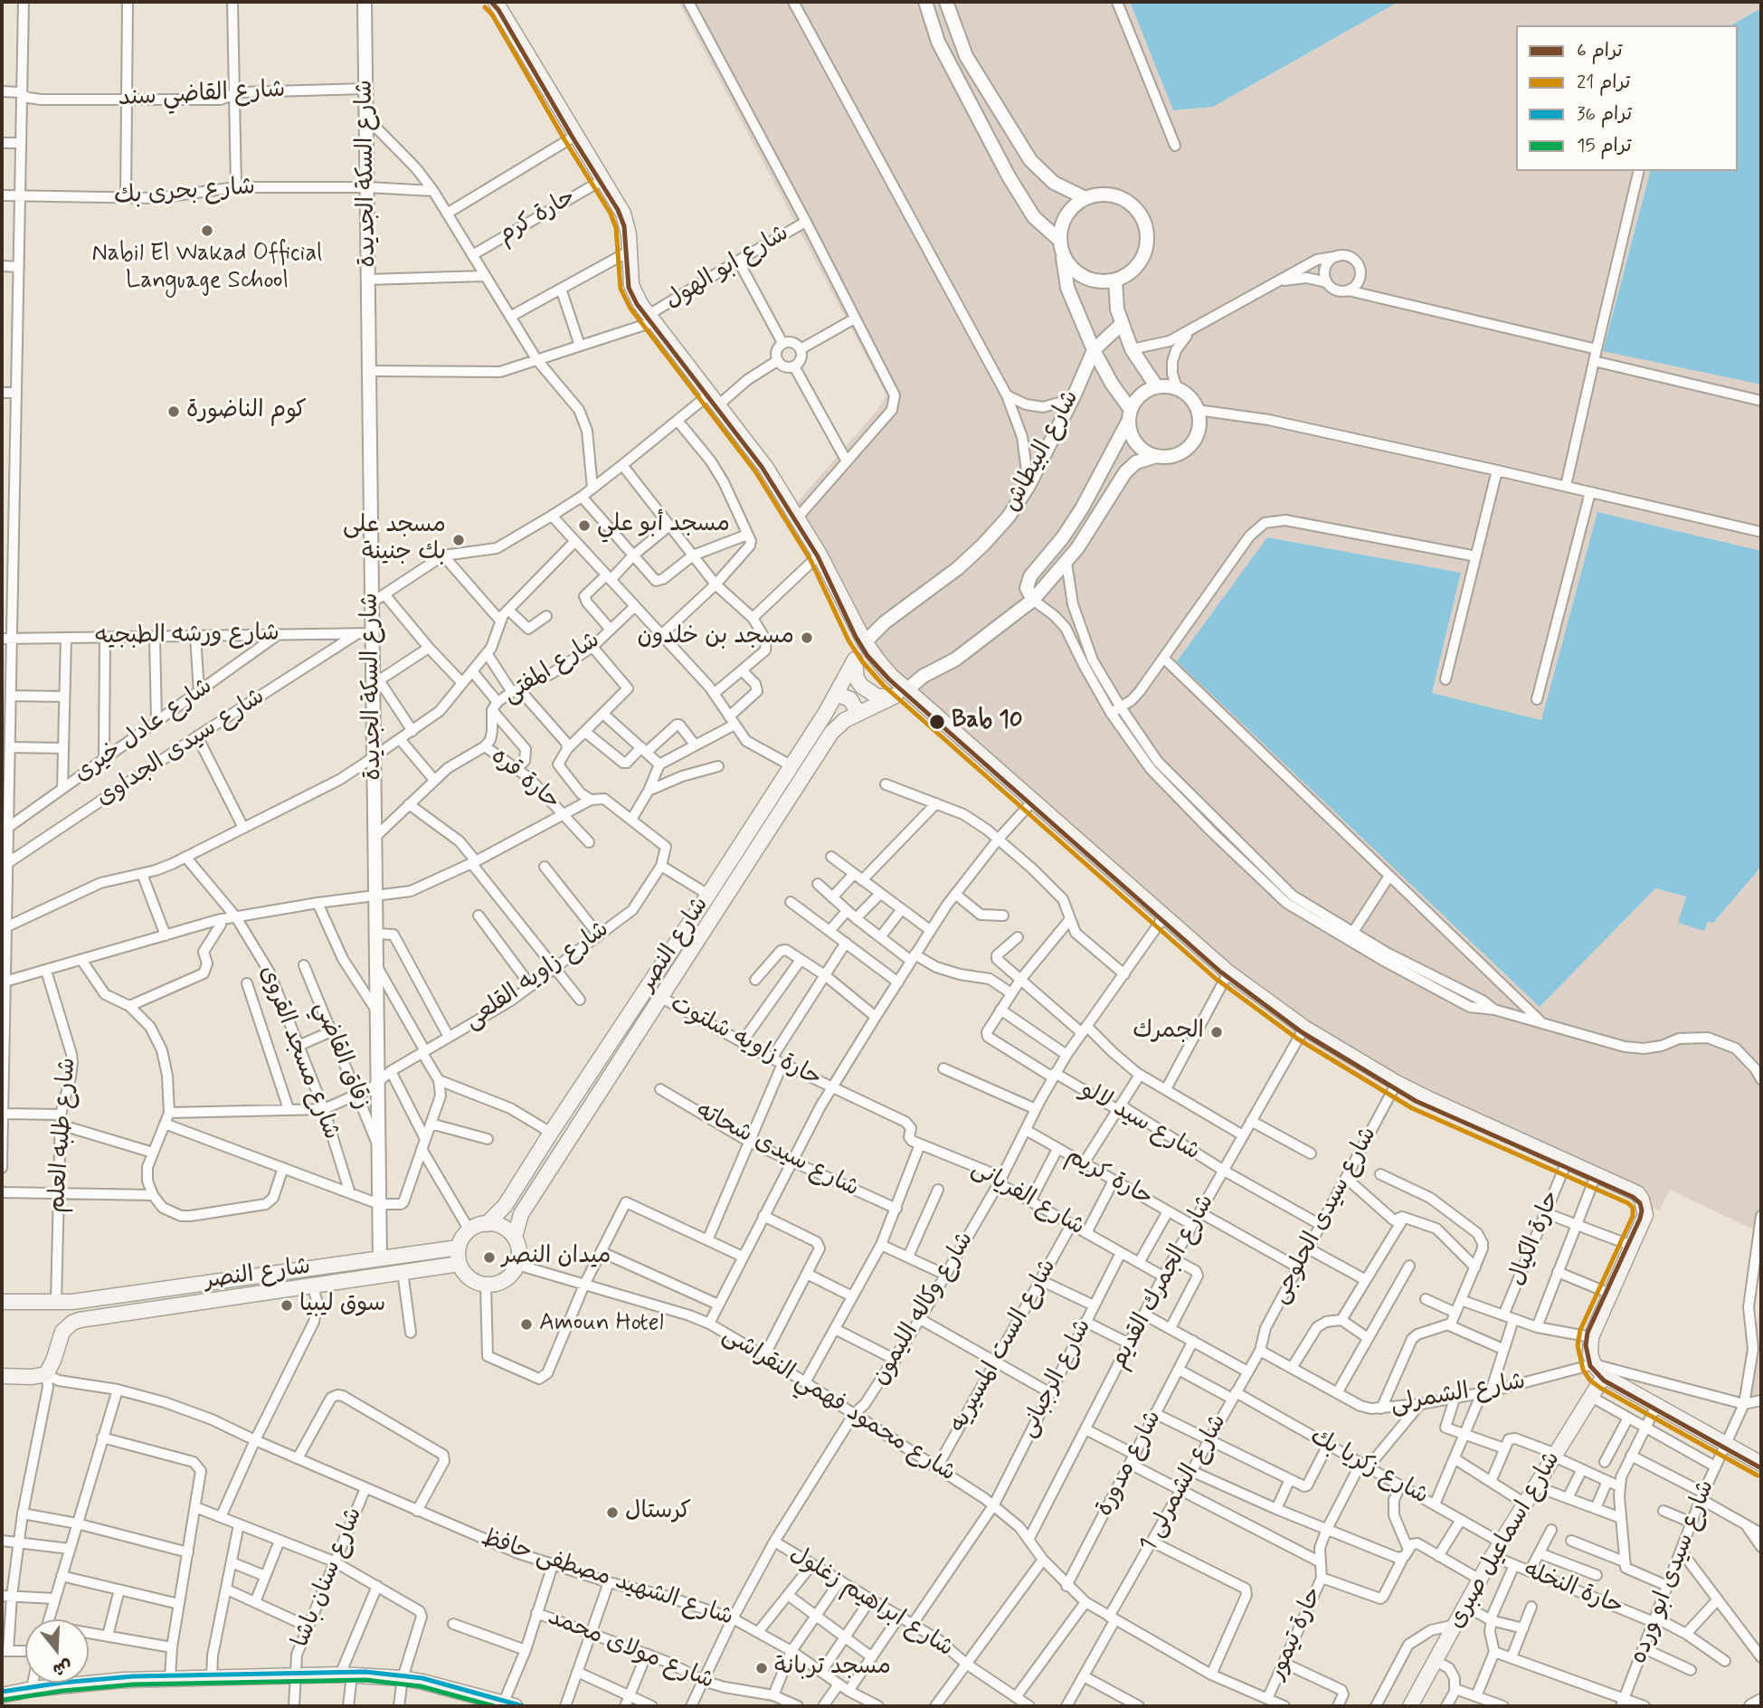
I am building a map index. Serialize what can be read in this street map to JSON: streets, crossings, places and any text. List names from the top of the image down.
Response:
{
  "streets": {
    "main road": ["شارع النصر", "شارع اسماعيل صبرى"],
    "street": [
      "شارع القاضي سند",
      "شارع السكة الجديدة",
      "شارع بحرى بك",
      "حارة كرم",
      "شارع ابو الهول",
      "شارع البيطاش",
      "شارع ورشه الطبجيه",
      "شارع المفتى",
      "شارع عادل خيرى",
      "شارع سيدى الجداوى",
      "حارة قره",
      "شارع زاويه القلعى",
      "حارة زاويه شلتوت",
      "شارع مسجد القروى",
      "زقاق القاضي",
      "شارع سيد لالو",
      "شارع طلبه العلم",
      "شارع سيدى شحاته",
      "حارة كريم",
      "شارع الفريانى",
      "شارع سيدى الحلوجى",
      "حارة الكيال",
      "شارع الجمرك القديم",
      "شارع وكاله الليمون",
      "شارع الست المسيريه",
      "شارع الرجبانى",
      "شارع الشمرلى",
      "شارع محمود فهمي النقراشى",
      "شارع مدورة",
      "شارع زكريا بك",
      "شارع الشمرلى 1",
      "شارع سيدى ابو ورده",
      "شارع سنان باشا",
      "شارع الشهيد مصطفى حافظ",
      "حارة النخله",
      "شارع ابراهيم زغلول",
      "حارة تيمور",
      "شارع مولاى محمد"
    ]
  },
  "crossings": [
    ["شارع القاضي سند", "شارع السكة الجديدة"],
    ["شارع السكة الجديدة", "شارع بحرى بك"],
    ["شارع السكة الجديدة", "شارع ابو الهول"],
    ["شارع السكة الجديدة", "شارع ورشه الطبجيه"],
    ["شارع السكة الجديدة", "شارع النصر"],
    ["شارع السكة الجديدة", "شارع زاويه القلعى"],
    ["شارع السكة الجديدة", "زقاق القاضي"],
    ["شارع البيطاش", "شارع النصر"],
    ["شارع ورشه الطبجيه", "شارع عادل خيرى"],
    ["شارع ورشه الطبجيه", "شارع سيدى الجداوى"],
    ["شارع المفتى", "حارة قره"],
    ["شارع النصر", "حارة زاويه شلتوت"],
    ["شارع النصر", "شارع طلبه العلم"],
    ["شارع النصر", "شارع محمود فهمي النقراشى"],
    ["شارع النصر", "شارع الشهيد مصطفى حافظ"],
    ["شارع زاويه القلعى", "شارع مسجد القروى"],
    ["شارع زاويه القلعى", "زقاق القاضي"],
    ["شارع سيد لالو", "شارع سيدى الحلوجى"],
    ["شارع سيد لالو", "شارع الجمرك القديم"],
    ["شارع سيد لالو", "شارع وكاله الليمون"],
    ["حارة كريم", "شارع الجمرك القديم"],
    ["حارة كريم", "شارع وكاله الليمون"],
    ["شارع الفريانى", "شارع الجمرك القديم"],
    ["شارع الفريانى", "شارع وكاله الليمون"],
    ["شارع الفريانى", "شارع الست المسيريه"],
    ["شارع الفريانى", "شارع الرجبانى"],
    ["شارع سيدى الحلوجى", "حارة الكيال"],
    ["شارع سيدى الحلوجى", "شارع الشمرلى"],
    ["شارع سيدى الحلوجى", "شارع الشمرلى 1"],
    ["حارة الكيال", "شارع الشمرلى"],
    ["حارة الكيال", "شارع زكريا بك"],
    ["شارع الجمرك القديم", "شارع محمود فهمي النقراشى"],
    ["شارع وكاله الليمون", "شارع محمود فهمي النقراشى"],
    ["شارع وكاله الليمون", "شارع الشهيد مصطفى حافظ"],
    ["شارع وكاله الليمون", "شارع ابراهيم زغلول"],
    ["شارع وكاله الليمون", "شارع مولاى محمد"],
    ["شارع الست المسيريه", "شارع محمود فهمي النقراشى"],
    ["شارع الرجبانى", "شارع محمود فهمي النقراشى"],
    ["شارع الرجبانى", "شارع ابراهيم زغلول"],
    ["شارع الشمرلى", "شارع الشمرلى 1"],
    ["شارع الشمرلى", "حارة تيمور"],
    ["شارع محمود فهمي النقراشى", "شارع مدورة"],
    ["شارع محمود فهمي النقراشى", "شارع الشمرلى 1"],
    ["شارع محمود فهمي النقراشى", "حارة تيمور"],
    ["شارع مدورة", "شارع زكريا بك"],
    ["شارع زكريا بك", "شارع الشمرلى 1"],
    ["شارع زكريا بك", "شارع اسماعيل صبرى"],
    ["شارع زكريا بك", "حارة تيمور"],
    ["شارع اسماعيل صبرى", "حارة النخله"],
    ["شارع سيدى ابو ورده", "حارة النخله"],
    ["شارع سنان باشا", "شارع الشهيد مصطفى حافظ"]
  ],
  "places": [
    "Nabil El Wakad Official Language School",
    "كوم الناضورة",
    "مسجد أبو علي",
    "مسجد على بك جنينة",
    "مسجد بن خلدون",
    "Bab 10",
    "الجمرك",
    "ميدان النصر",
    "سوق ليبيا",
    "Amoun Hotel",
    "كرستال",
    "مسجد تربانة"
  ],
  "lines": [
    "tram line 6",
    "tram line 21",
    "tram line 36",
    "tram line 15"
  ],
  "legend": [
    "ترام 6",
    "ترام 21",
    "ترام 36",
    "ترام 15"
  ],
  "north": "bottom"
}
